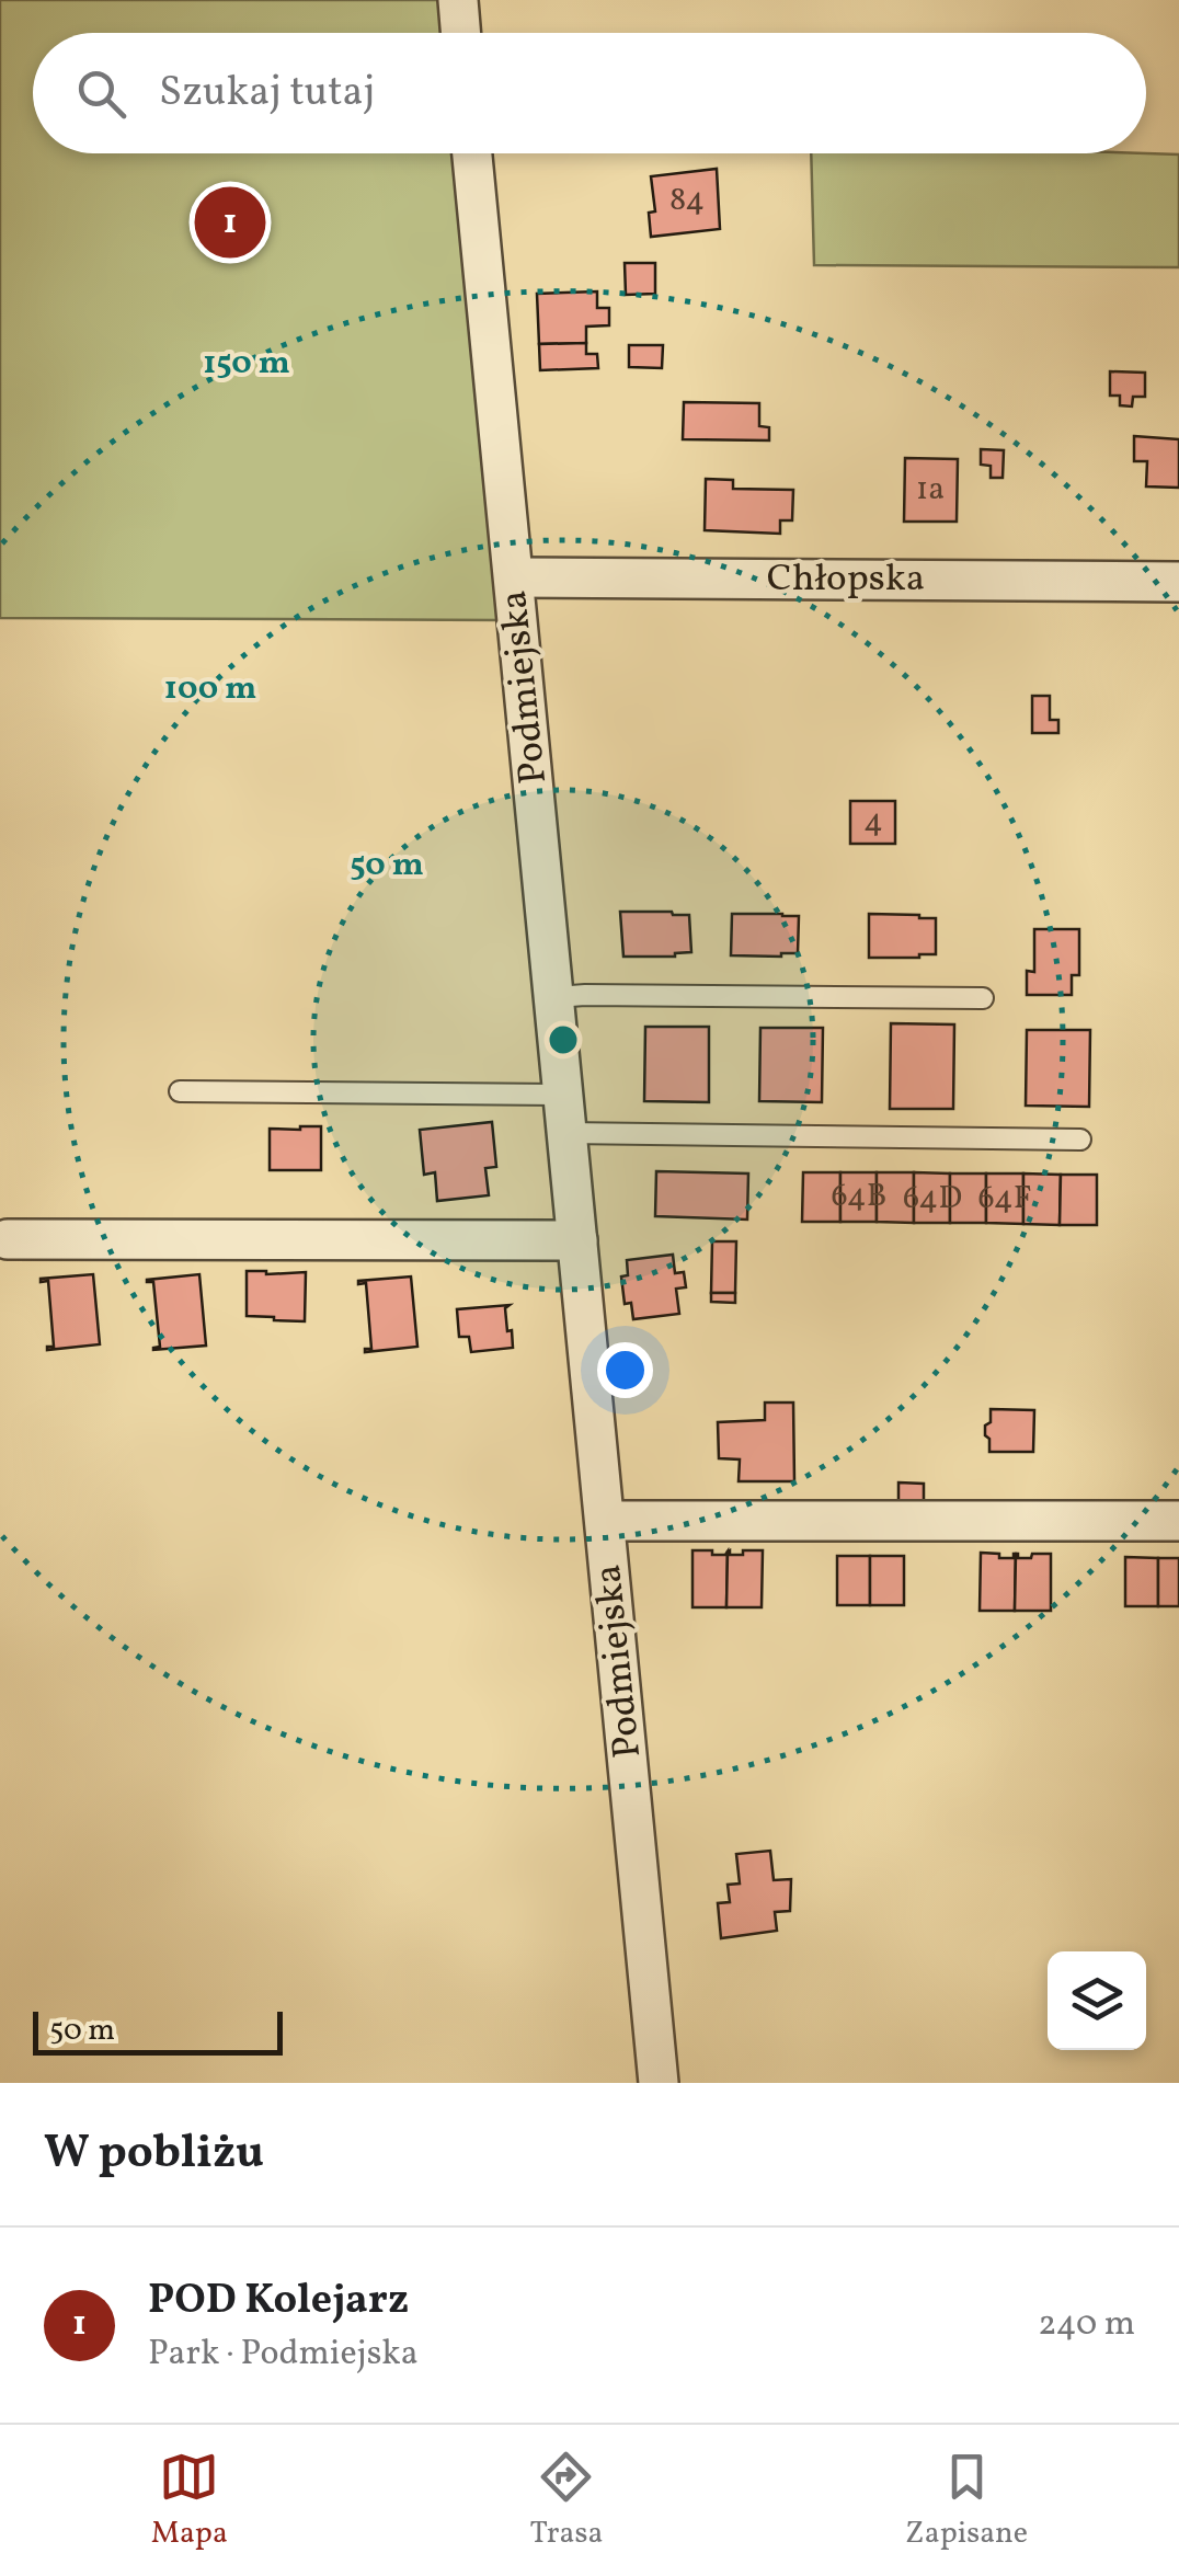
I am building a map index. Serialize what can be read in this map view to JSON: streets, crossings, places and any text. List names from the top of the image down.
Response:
{
  "streets": {
    "street": ["Chłopska", "Podmiejska"]
  },
  "crossings": [
    ["Chłopska", "Podmiejska"]
  ],
  "house_numbers": [
    "84",
    "1a",
    "4",
    "64B",
    "64D",
    "64F"
  ],
  "scale_bar": "50 m",
  "page": {
    "search": "Szukaj tutaj",
    "pins": "1",
    "scale": "50 m",
    "heading": "W pobliżu",
    "list": [
      {
        "mark": "1",
        "name": "POD Kolejarz",
        "note": "Park · Podmiejska",
        "value": "240 m"
      }
    ],
    "nav": ["Mapa", "Trasa", "Zapisane"]
  },
  "rings": ["150 m", "100 m", "50 m"]
}
